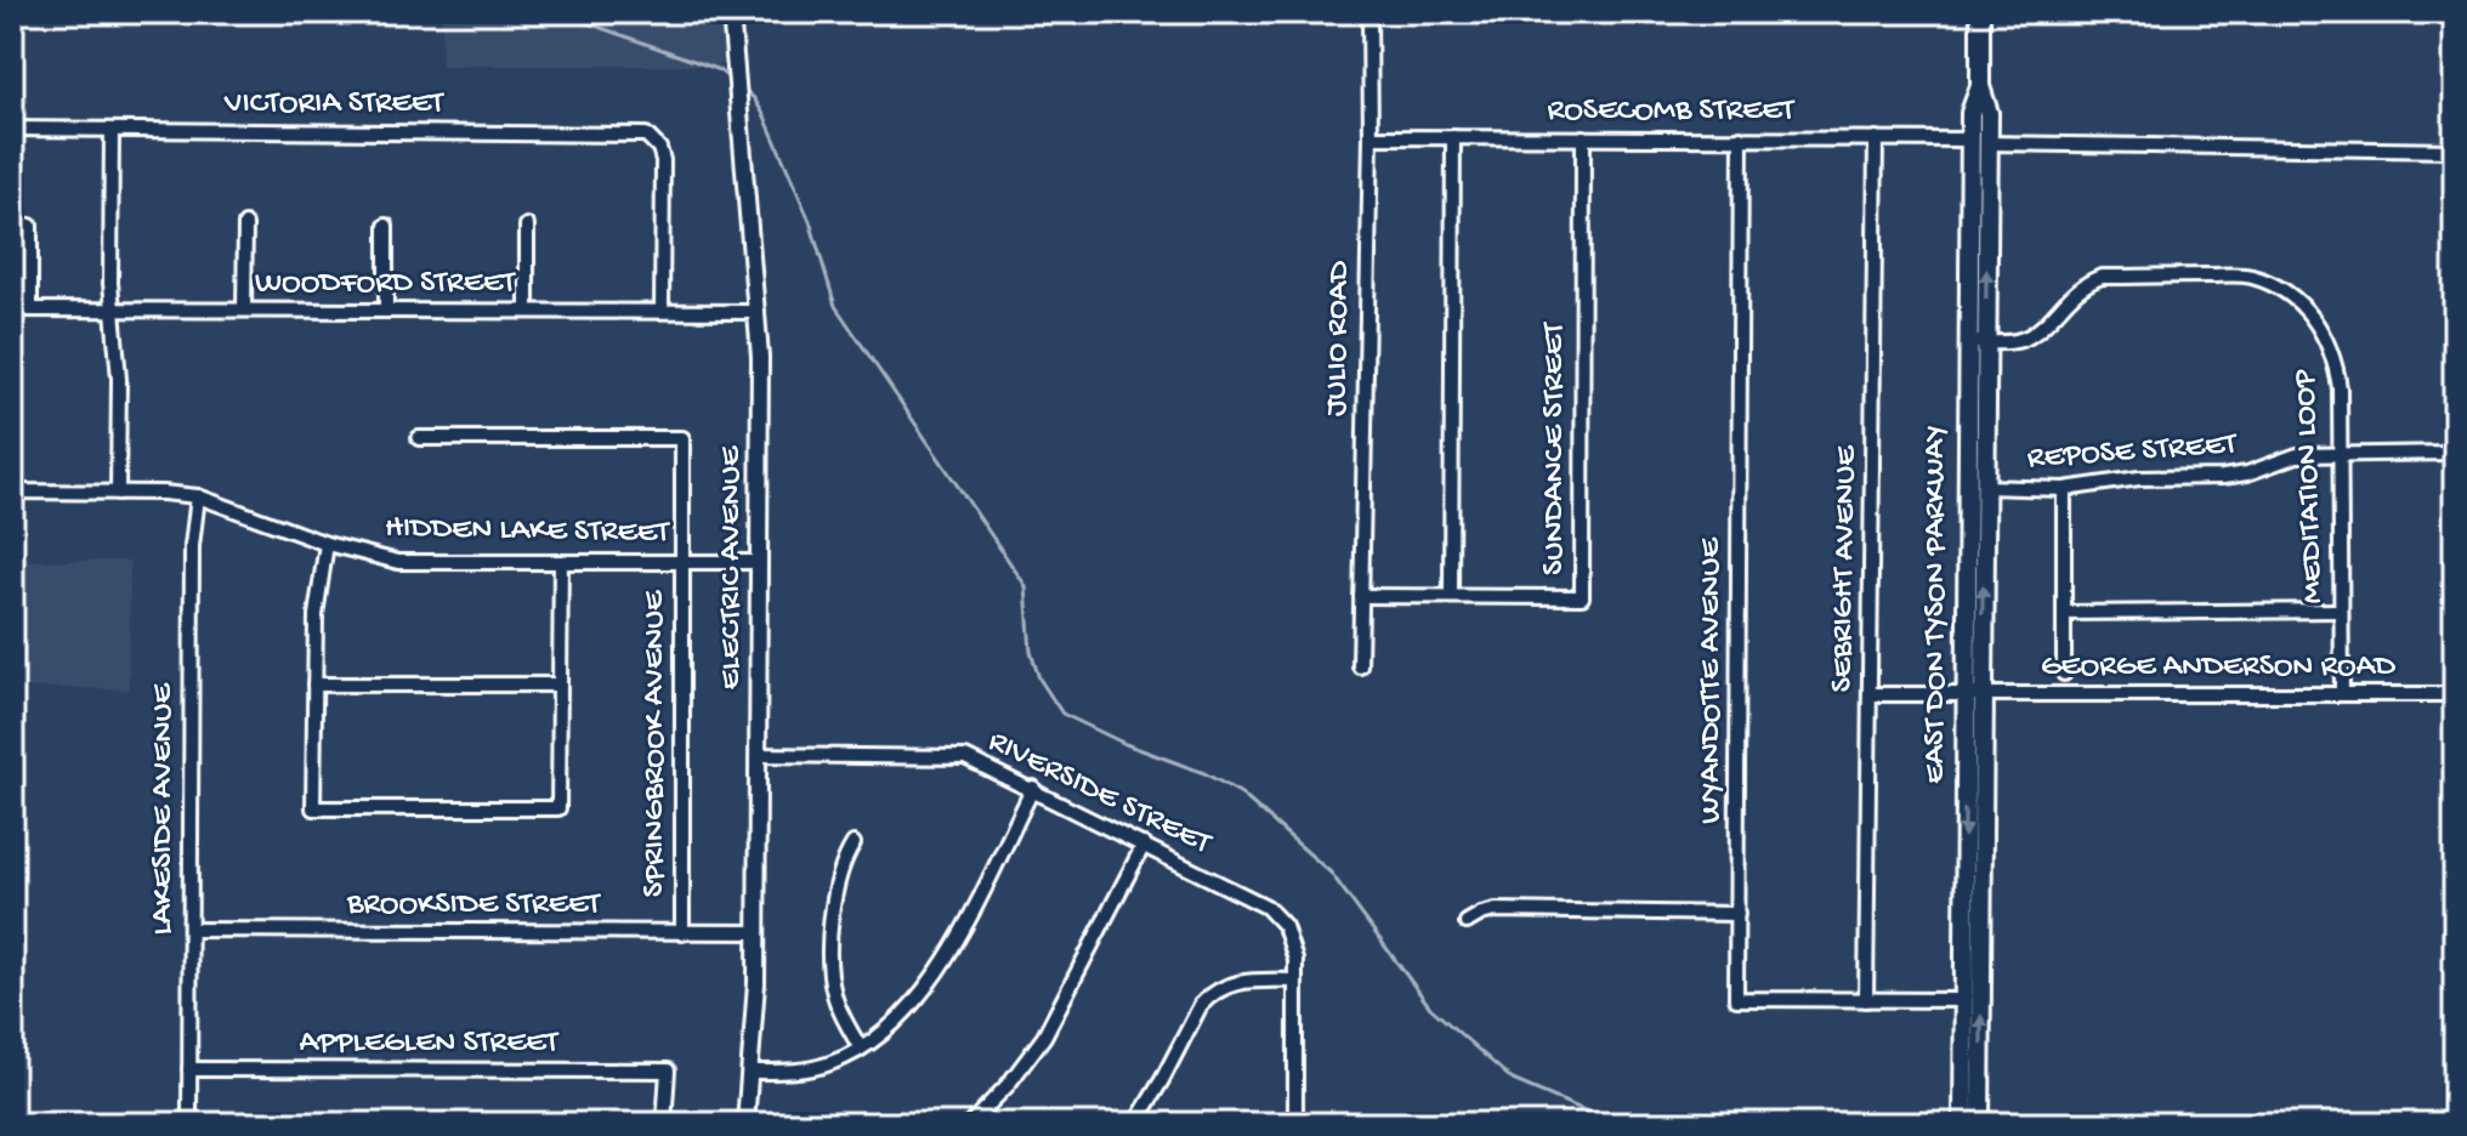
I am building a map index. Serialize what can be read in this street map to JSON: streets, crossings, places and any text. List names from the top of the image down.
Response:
{
  "streets": {
    "main road": ["EAST DON TYSON PARKWAY"],
    "street": [
      "VICTORIA STREET",
      "ROSECOMB STREET",
      "WOODFORD STREET",
      "JULIO ROAD",
      "SUNDANCE STREET",
      "REPOSE STREET",
      "MEDITATION LOOP",
      "HIDDEN LAKE STREET",
      "ELECTRIC AVENUE",
      "SEBRIGHT AVENUE",
      "GEORGE ANDERSON ROAD",
      "WYANDOTTE AVENUE",
      "SPRINGBROOK AVENUE",
      "RIVERSIDE STREET",
      "LAKESIDE AVENUE",
      "BROOKSIDE STREET",
      "APPLEGLEN STREET"
    ]
  },
  "crossings": [
    ["VICTORIA STREET", "WOODFORD STREET"],
    ["ROSECOMB STREET", "JULIO ROAD"],
    ["ROSECOMB STREET", "SUNDANCE STREET"],
    ["ROSECOMB STREET", "SEBRIGHT AVENUE"],
    ["ROSECOMB STREET", "EAST DON TYSON PARKWAY"],
    ["ROSECOMB STREET", "WYANDOTTE AVENUE"],
    ["WOODFORD STREET", "ELECTRIC AVENUE"],
    ["JULIO ROAD", "SUNDANCE STREET"],
    ["REPOSE STREET", "MEDITATION LOOP"],
    ["REPOSE STREET", "EAST DON TYSON PARKWAY"],
    ["MEDITATION LOOP", "EAST DON TYSON PARKWAY"],
    ["MEDITATION LOOP", "GEORGE ANDERSON ROAD"],
    ["HIDDEN LAKE STREET", "ELECTRIC AVENUE"],
    ["HIDDEN LAKE STREET", "SPRINGBROOK AVENUE"],
    ["HIDDEN LAKE STREET", "LAKESIDE AVENUE"],
    ["ELECTRIC AVENUE", "RIVERSIDE STREET"],
    ["ELECTRIC AVENUE", "BROOKSIDE STREET"],
    ["SEBRIGHT AVENUE", "GEORGE ANDERSON ROAD"],
    ["SEBRIGHT AVENUE", "WYANDOTTE AVENUE"],
    ["EAST DON TYSON PARKWAY", "GEORGE ANDERSON ROAD"],
    ["EAST DON TYSON PARKWAY", "WYANDOTTE AVENUE"],
    ["SPRINGBROOK AVENUE", "BROOKSIDE STREET"],
    ["LAKESIDE AVENUE", "BROOKSIDE STREET"],
    ["LAKESIDE AVENUE", "APPLEGLEN STREET"]
  ]
}
